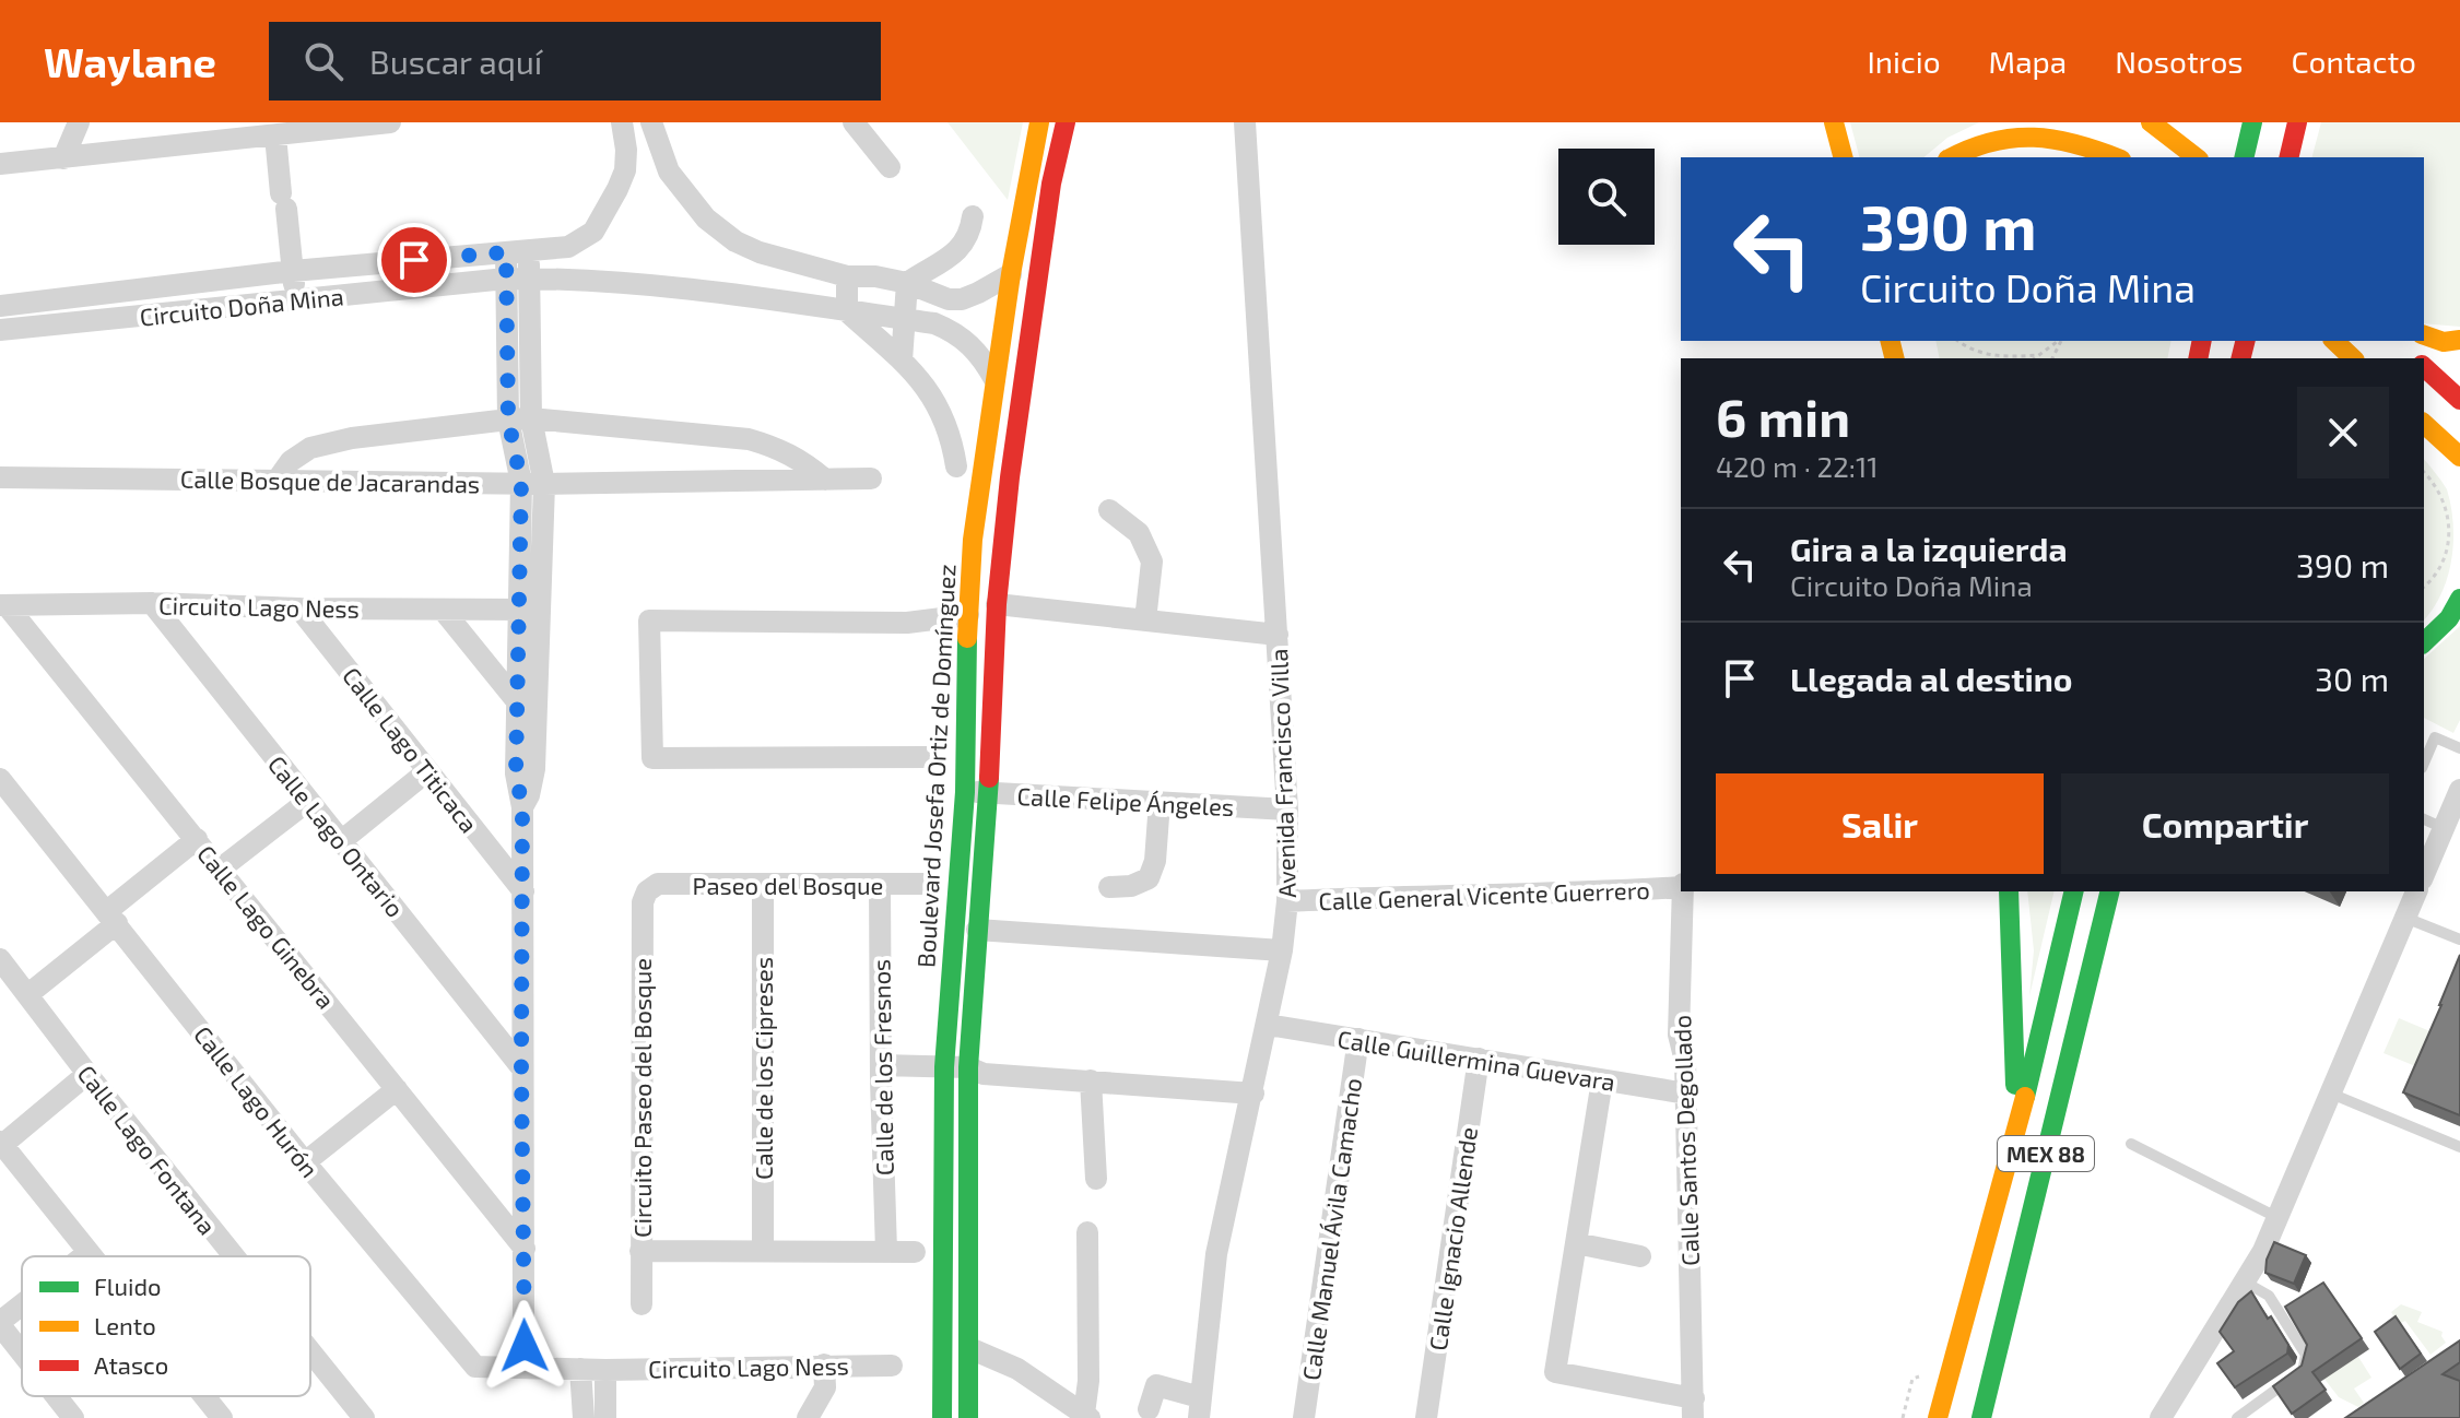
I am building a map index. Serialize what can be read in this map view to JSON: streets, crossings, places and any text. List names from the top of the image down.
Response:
{
  "streets": {
    "street": [
      "Circuito Doña Mina",
      "Calle Bosque de Jacarandas",
      "Circuito Lago Ness",
      "Calle Lago Titicaca",
      "Boulevard Josefa Ortiz de Domínguez",
      "Avenida Francisco Villa",
      "Calle Felipe Ángeles",
      "Calle Lago Ontario",
      "Paseo del Bosque",
      "Calle General Vicente Guerrero",
      "Calle Lago Ginebra",
      "Calle Guillermina Guevara",
      "Calle de los Fresnos",
      "Calle de los Cipreses",
      "Circuito Paseo del Bosque",
      "Calle Lago Hurón",
      "Calle Santos Degollado",
      "Calle Lago Fontana",
      "MEX 88",
      "Calle Manuel Ávila Camacho",
      "Calle Ignacio Allende"
    ]
  },
  "crossings": [
    ["Circuito Doña Mina", "Boulevard Josefa Ortiz de Domínguez"],
    ["Circuito Lago Ness", "Calle Lago Titicaca"],
    ["Circuito Lago Ness", "Calle Lago Ontario"],
    ["Circuito Lago Ness", "Calle Lago Ginebra"],
    ["Circuito Lago Ness", "Calle Lago Hurón"],
    ["Boulevard Josefa Ortiz de Domínguez", "Calle Felipe Ángeles"],
    ["Avenida Francisco Villa", "Calle Felipe Ángeles"],
    ["Avenida Francisco Villa", "Calle General Vicente Guerrero"],
    ["Avenida Francisco Villa", "Calle Guillermina Guevara"],
    ["Paseo del Bosque", "Calle de los Fresnos"],
    ["Paseo del Bosque", "Calle de los Cipreses"],
    ["Paseo del Bosque", "Circuito Paseo del Bosque"],
    ["Calle Guillermina Guevara", "Calle Santos Degollado"],
    ["Calle Guillermina Guevara", "Calle Manuel Ávila Camacho"],
    ["Calle Guillermina Guevara", "Calle Ignacio Allende"]
  ],
  "legend": ["Fluido", "Lento", "Atasco"],
  "page": {
    "header": "Waylane",
    "search": "Buscar aquí",
    "nav": [
      "Inicio",
      "Mapa",
      "Nosotros",
      "Contacto"
    ],
    "turn": ["390 m", "Circuito Doña Mina"],
    "heading": ["6 min", "420 m · 22:11"],
    "list": [
      {
        "name": "Gira a la izquierda",
        "note": "Circuito Doña Mina",
        "value": "390 m"
      },
      {
        "name": "Llegada al destino",
        "value": "30 m"
      }
    ],
    "buttons": ["Salir", "Compartir"]
  }
}
